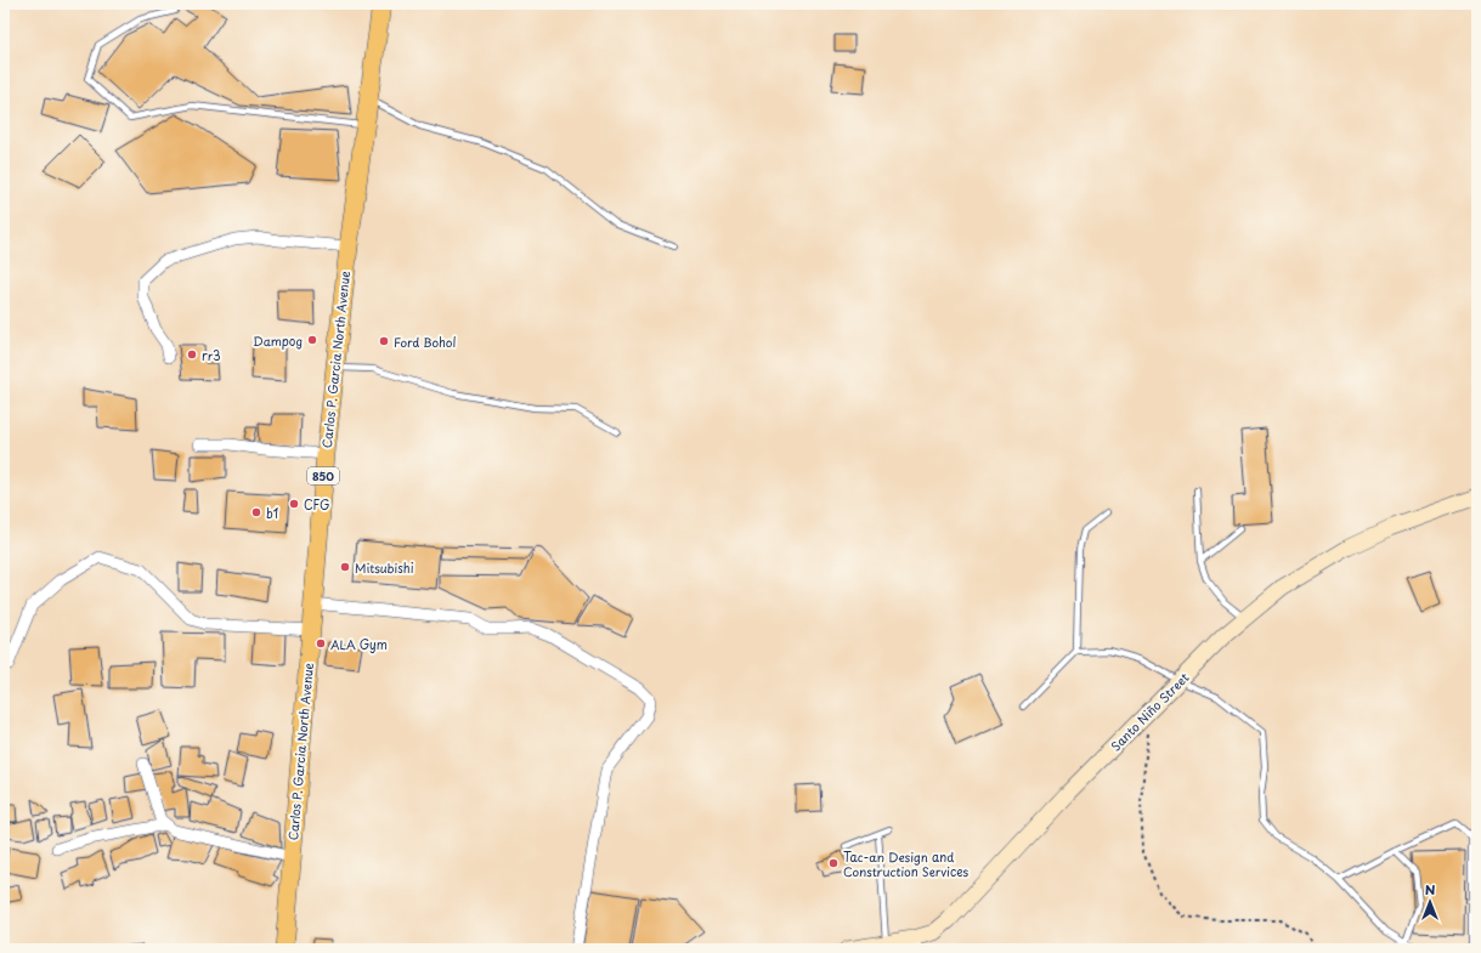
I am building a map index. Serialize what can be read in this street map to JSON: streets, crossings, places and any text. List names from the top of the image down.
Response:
{
  "streets": {
    "main road": ["Carlos P. Garcia North Avenue", "850", "Santo Niño Street"]
  },
  "places": [
    "Dampog",
    "Ford Bohol",
    "rr3",
    "CFG",
    "b1",
    "Mitsubishi",
    "ALA Gym",
    "Tac-an Design and Construction Services"
  ],
  "north": "top"
}
